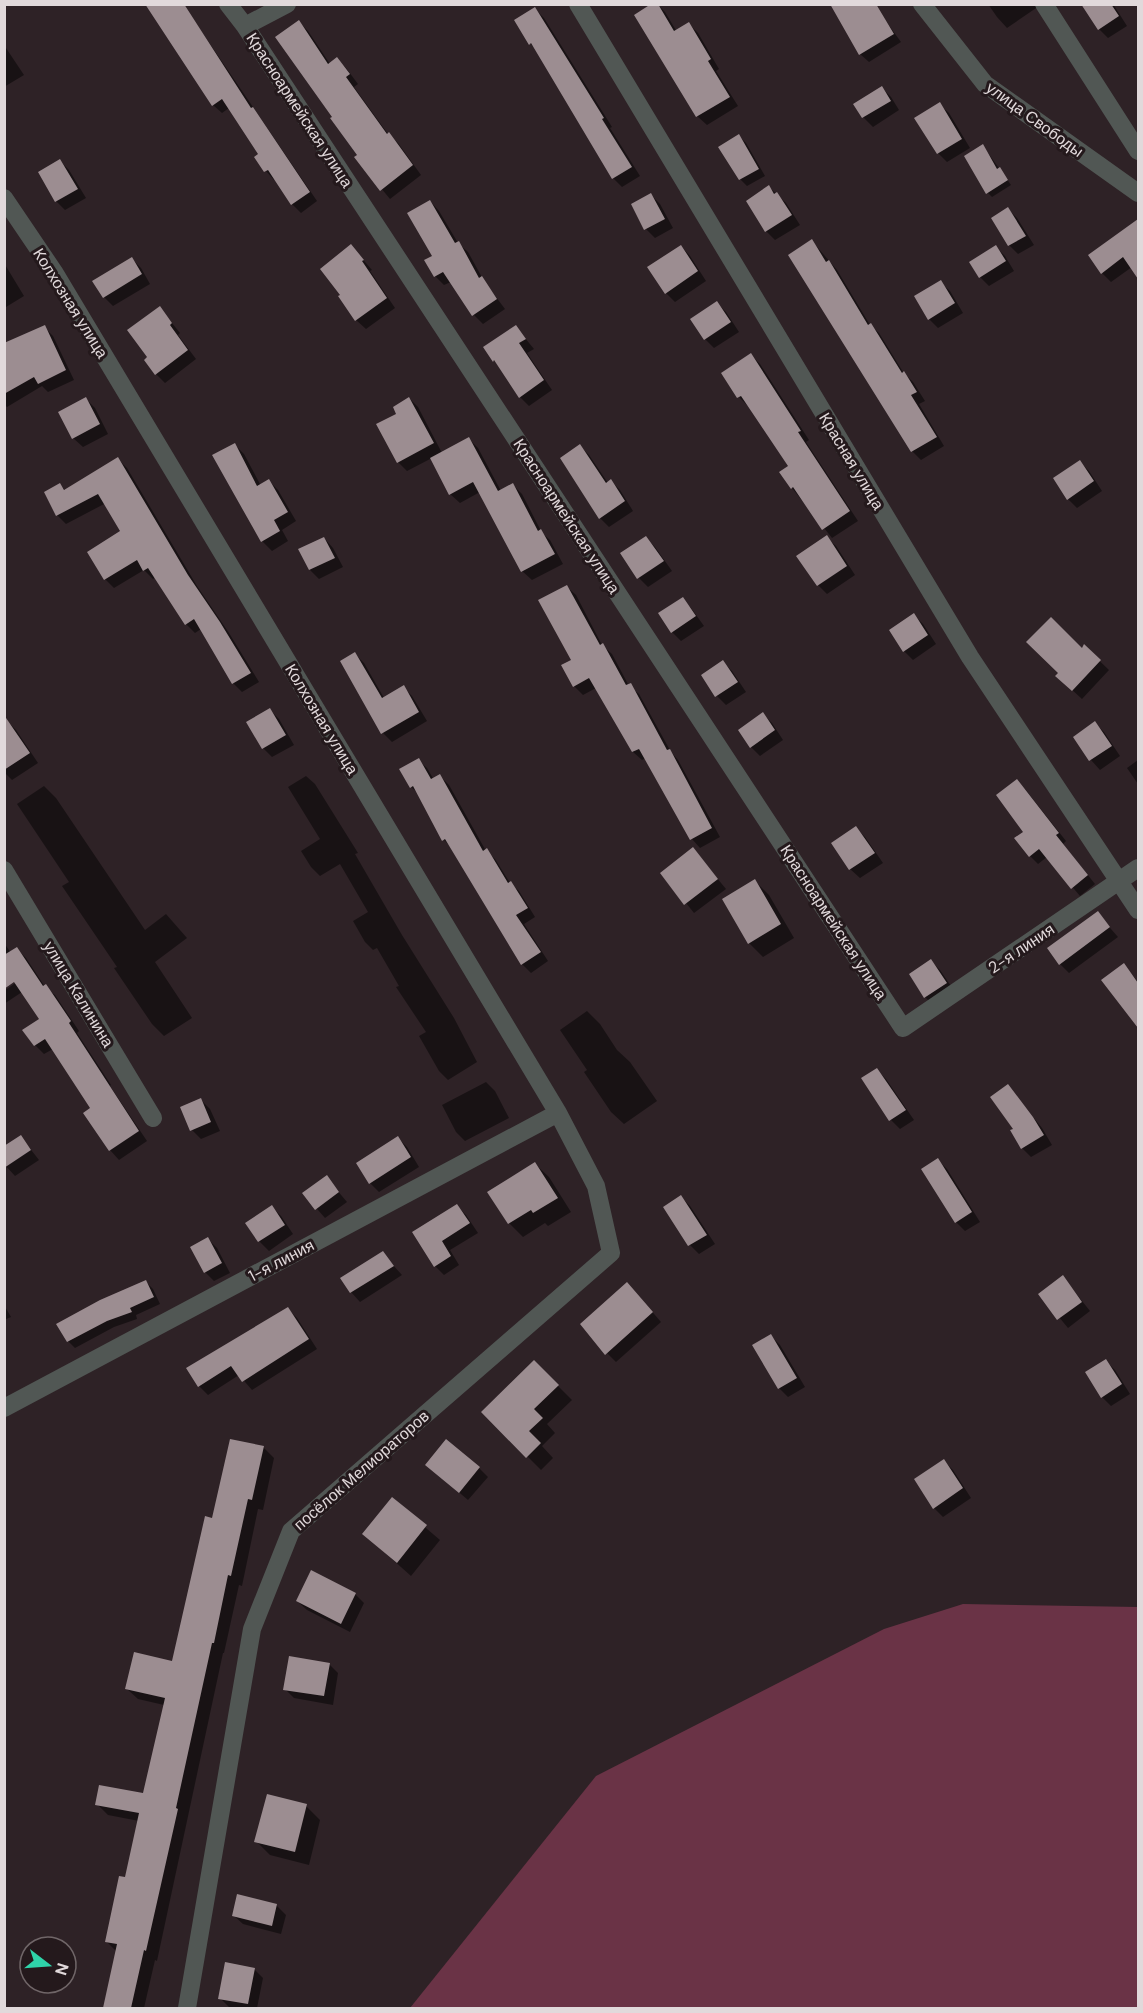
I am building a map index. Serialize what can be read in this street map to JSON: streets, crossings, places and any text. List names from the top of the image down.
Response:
{
  "streets": {
    "street": [
      "Красноармейская улица",
      "улица Свободы",
      "Колхозная улица",
      "Красная улица",
      "2-я линия",
      "улица Калинина",
      "1-я линия",
      "посёлок Мелиораторов"
    ]
  },
  "crossings": [
    ["Красноармейская улица", "2-я линия"],
    ["Колхозная улица", "1-я линия"],
    ["Колхозная улица", "посёлок Мелиораторов"],
    ["Красная улица", "2-я линия"]
  ],
  "north": "right"
}
